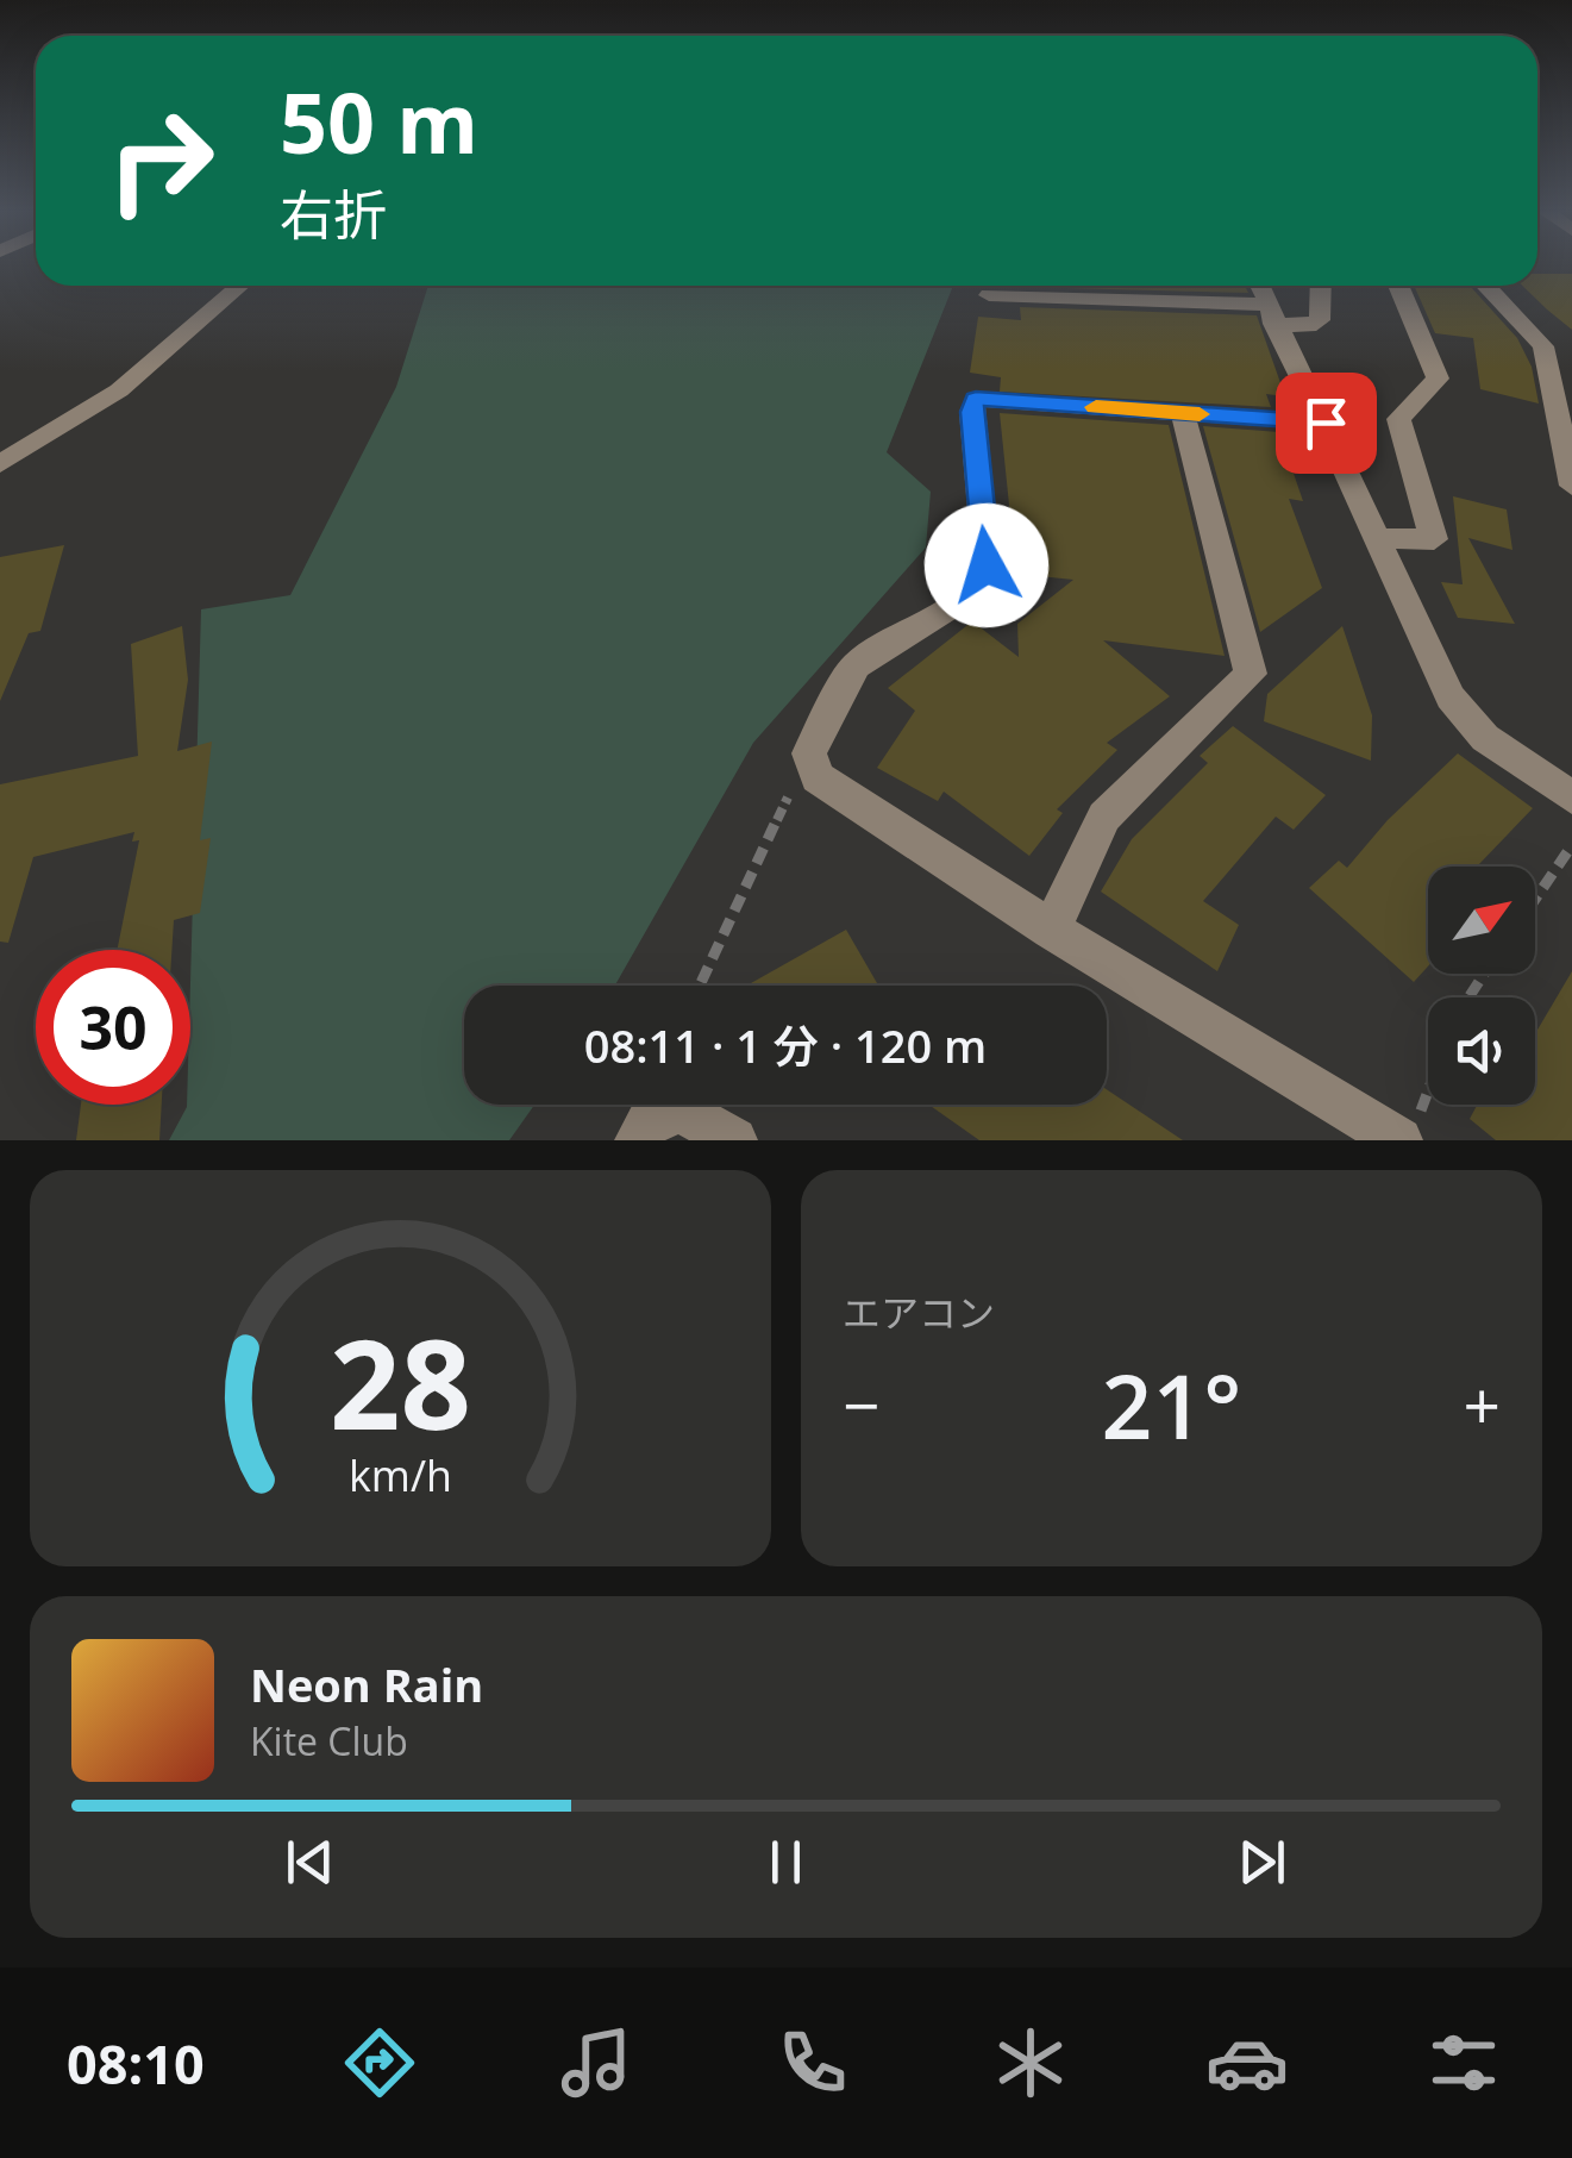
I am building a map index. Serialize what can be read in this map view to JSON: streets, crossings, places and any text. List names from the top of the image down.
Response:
{
  "north": "top right",
  "page": {
    "turn": ["50 m", "右折"],
    "limit": "30",
    "trip": "08:11 · 1 分 · 120 m",
    "tile": "エアコン",
    "heat": ["−", "21°", "+"],
    "song": ["Neon Rain", "Kite Club"],
    "tabs": "08:10",
    "gauge": ["28", "km/h"]
  }
}
